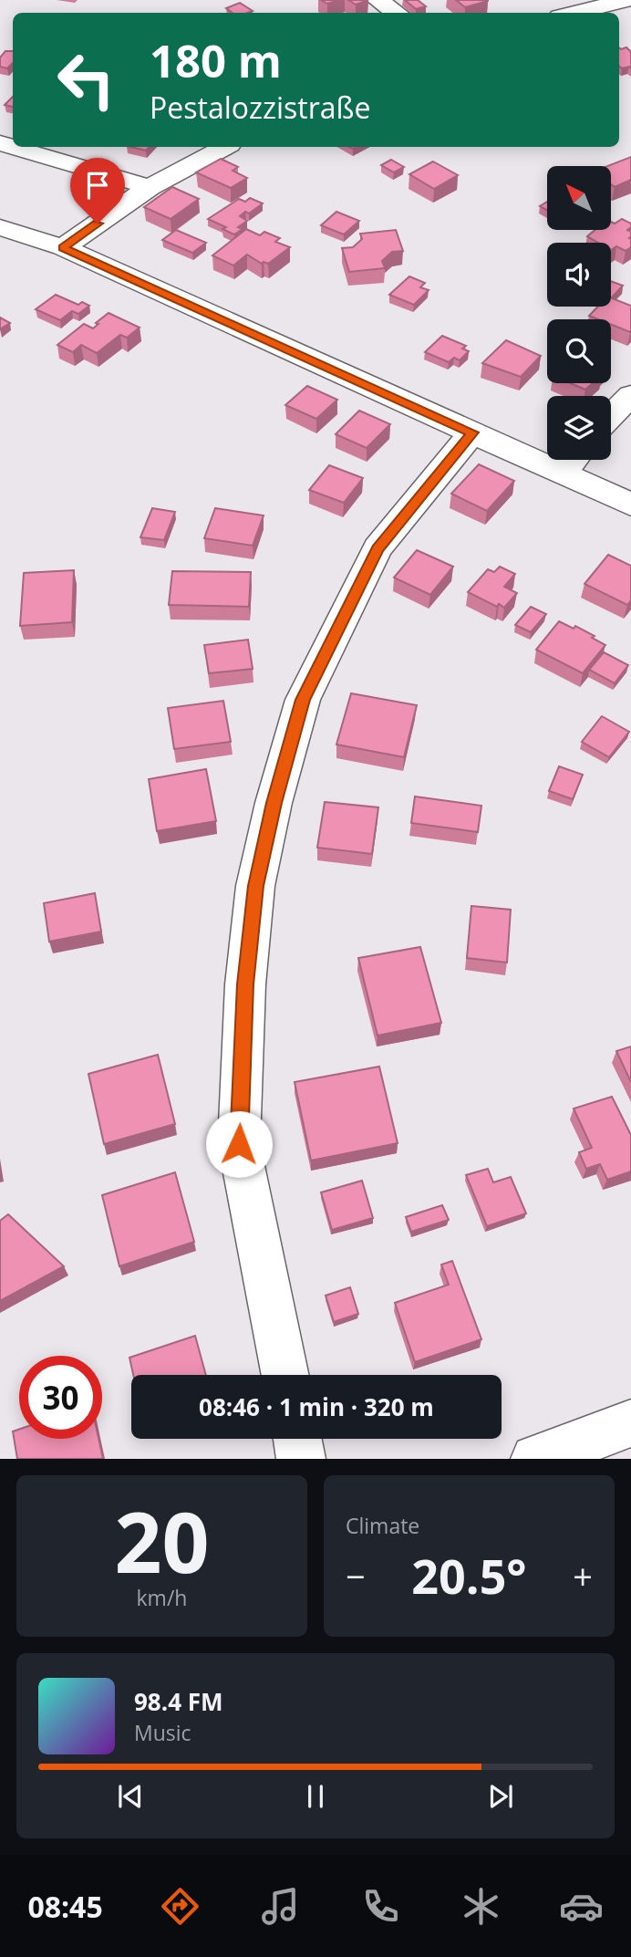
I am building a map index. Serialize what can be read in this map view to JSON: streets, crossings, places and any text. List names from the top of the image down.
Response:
{
  "north": "top left",
  "page": {
    "turn": ["180 m", "Pestalozzistraße"],
    "limit": "30",
    "trip": "08:46 · 1 min · 320 m",
    "tile": [
      ["20", "km/h"],
      "Climate"
    ],
    "heat": ["−", "20.5°", "+"],
    "song": ["98.4 FM", "Music"],
    "tabs": "08:45"
  }
}
